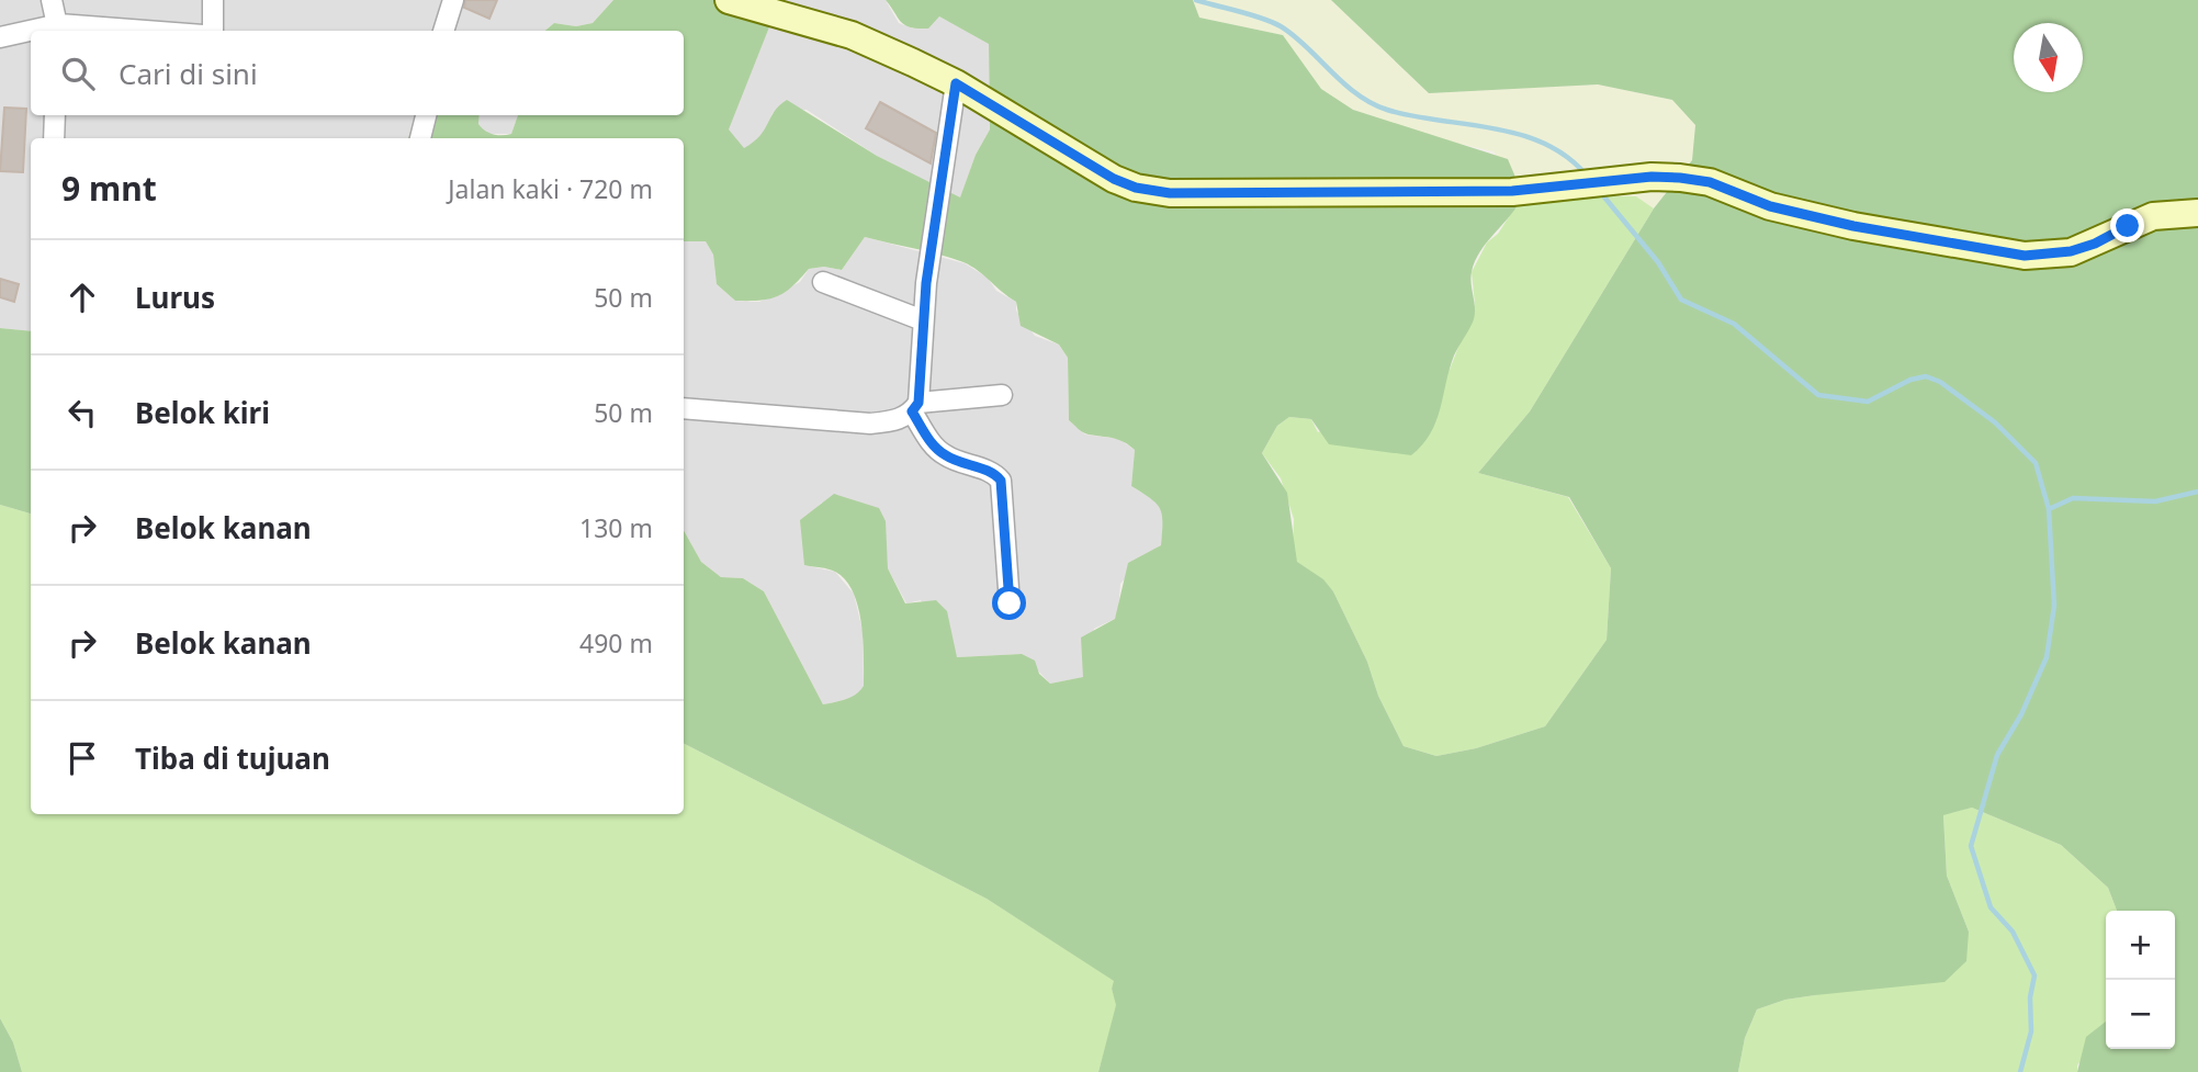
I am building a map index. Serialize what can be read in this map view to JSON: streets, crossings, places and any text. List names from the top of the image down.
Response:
{
  "north": "bottom",
  "page": {
    "search": "Cari di sini",
    "heading": ["9 mnt", "Jalan kaki · 720 m"],
    "list": [
      ["Lurus", "50 m"],
      ["Belok kiri", "50 m"],
      ["Belok kanan", "130 m"],
      ["Belok kanan", "490 m"],
      "Tiba di tujuan"
    ],
    "map_buttons": ["+", "−"]
  }
}
